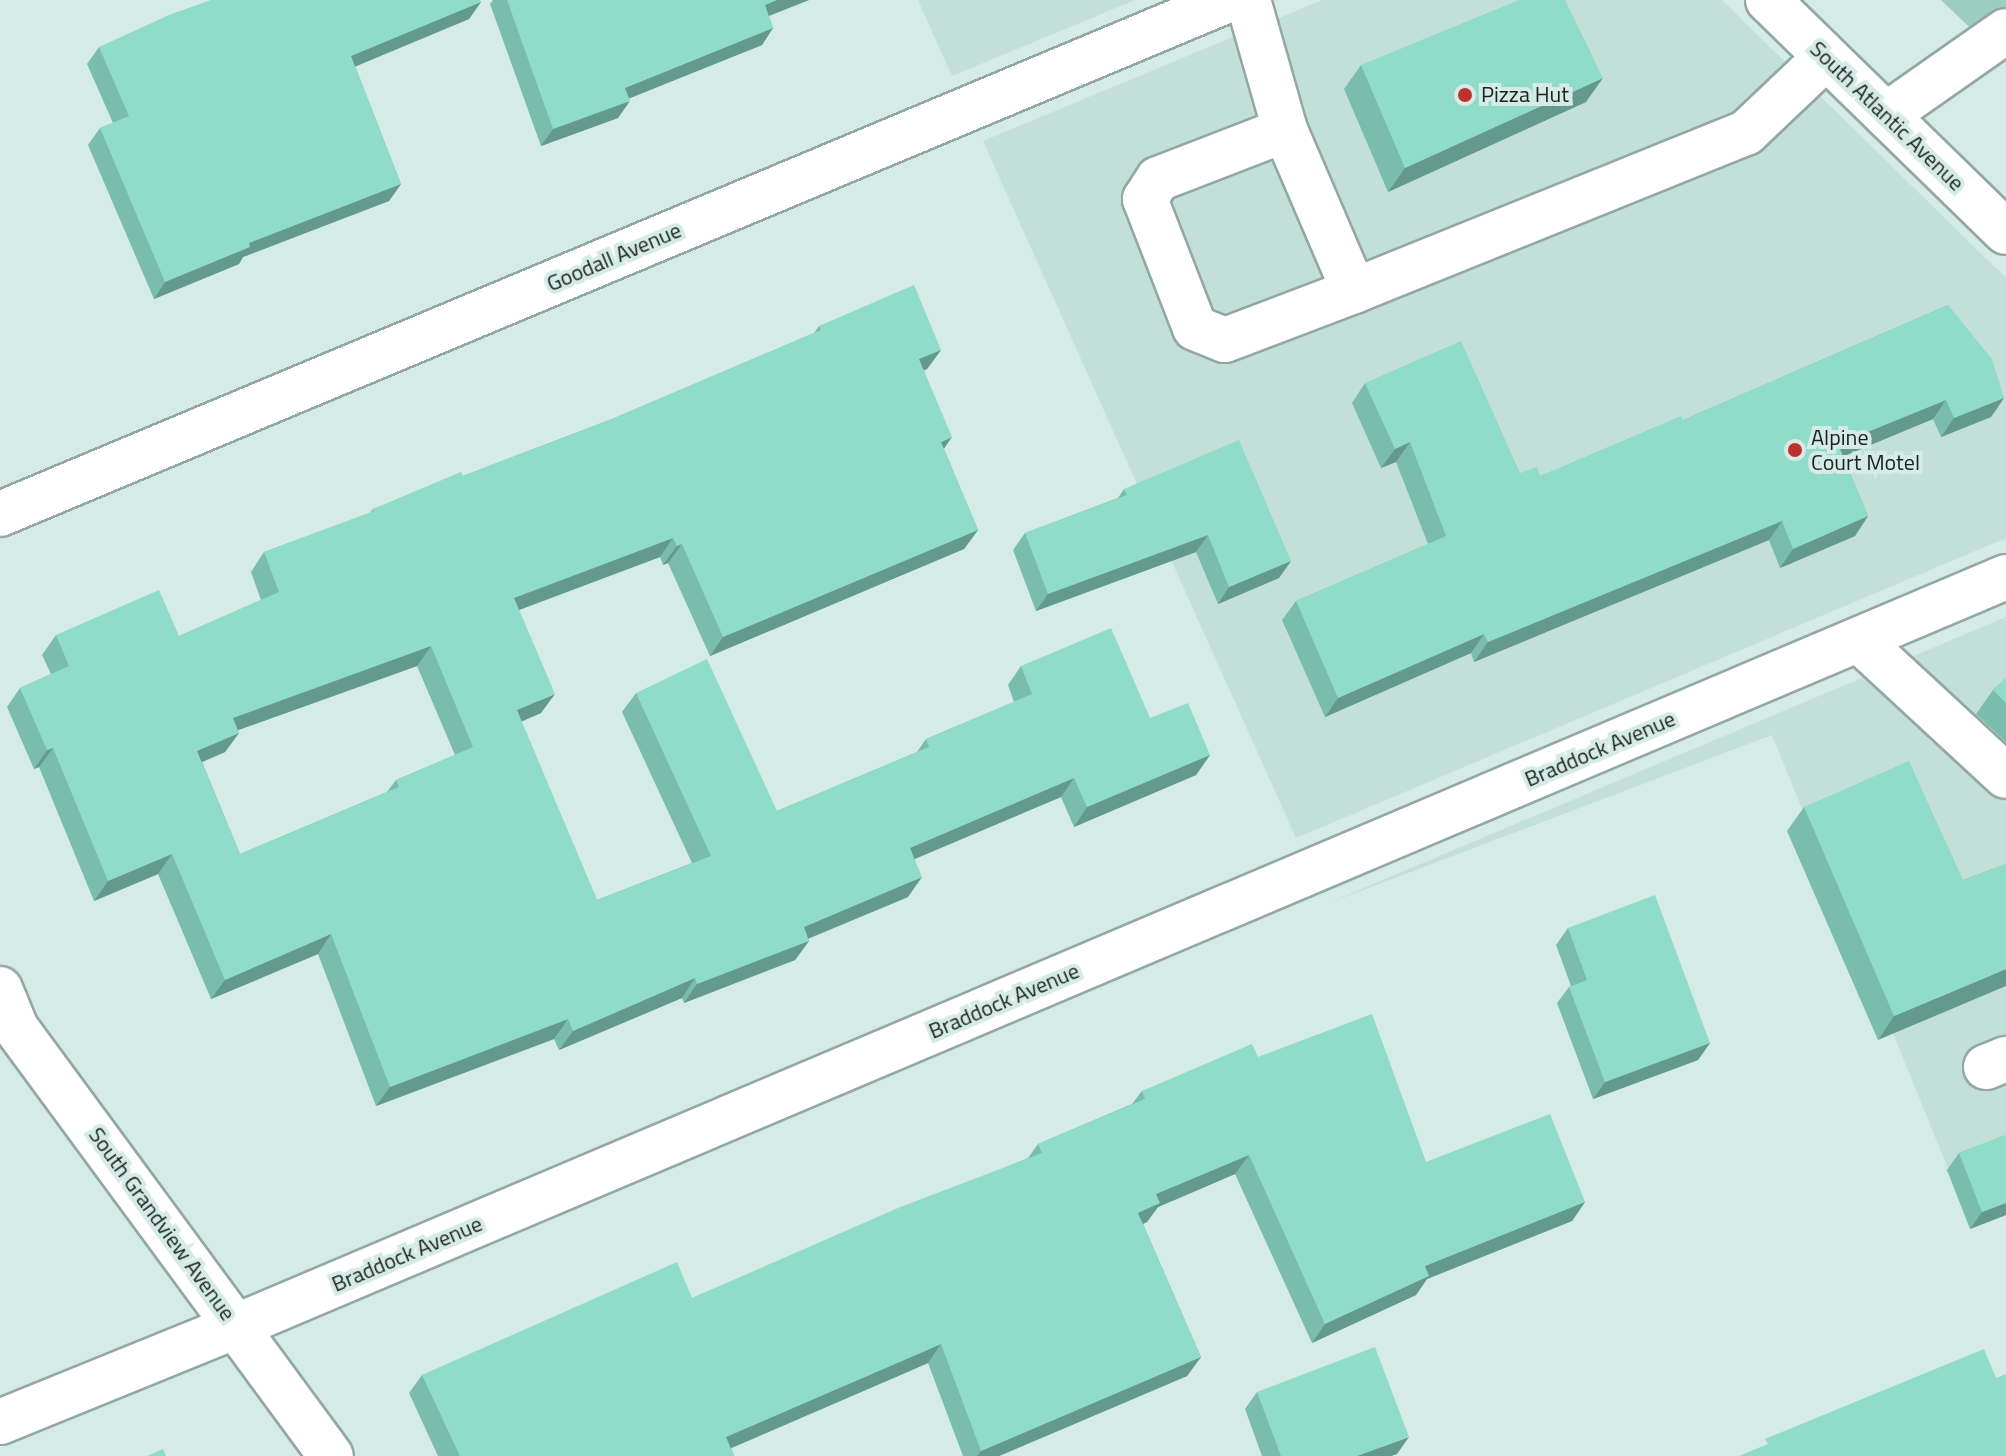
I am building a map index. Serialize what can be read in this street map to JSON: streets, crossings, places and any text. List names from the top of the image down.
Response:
{
  "streets": {
    "street": [
      "South Atlantic Avenue",
      "Goodall Avenue",
      "Braddock Avenue",
      "South Grandview Avenue"
    ]
  },
  "crossings": [
    ["Braddock Avenue", "South Grandview Avenue"]
  ],
  "places": ["Pizza Hut", "Alpine Court Motel"]
}
